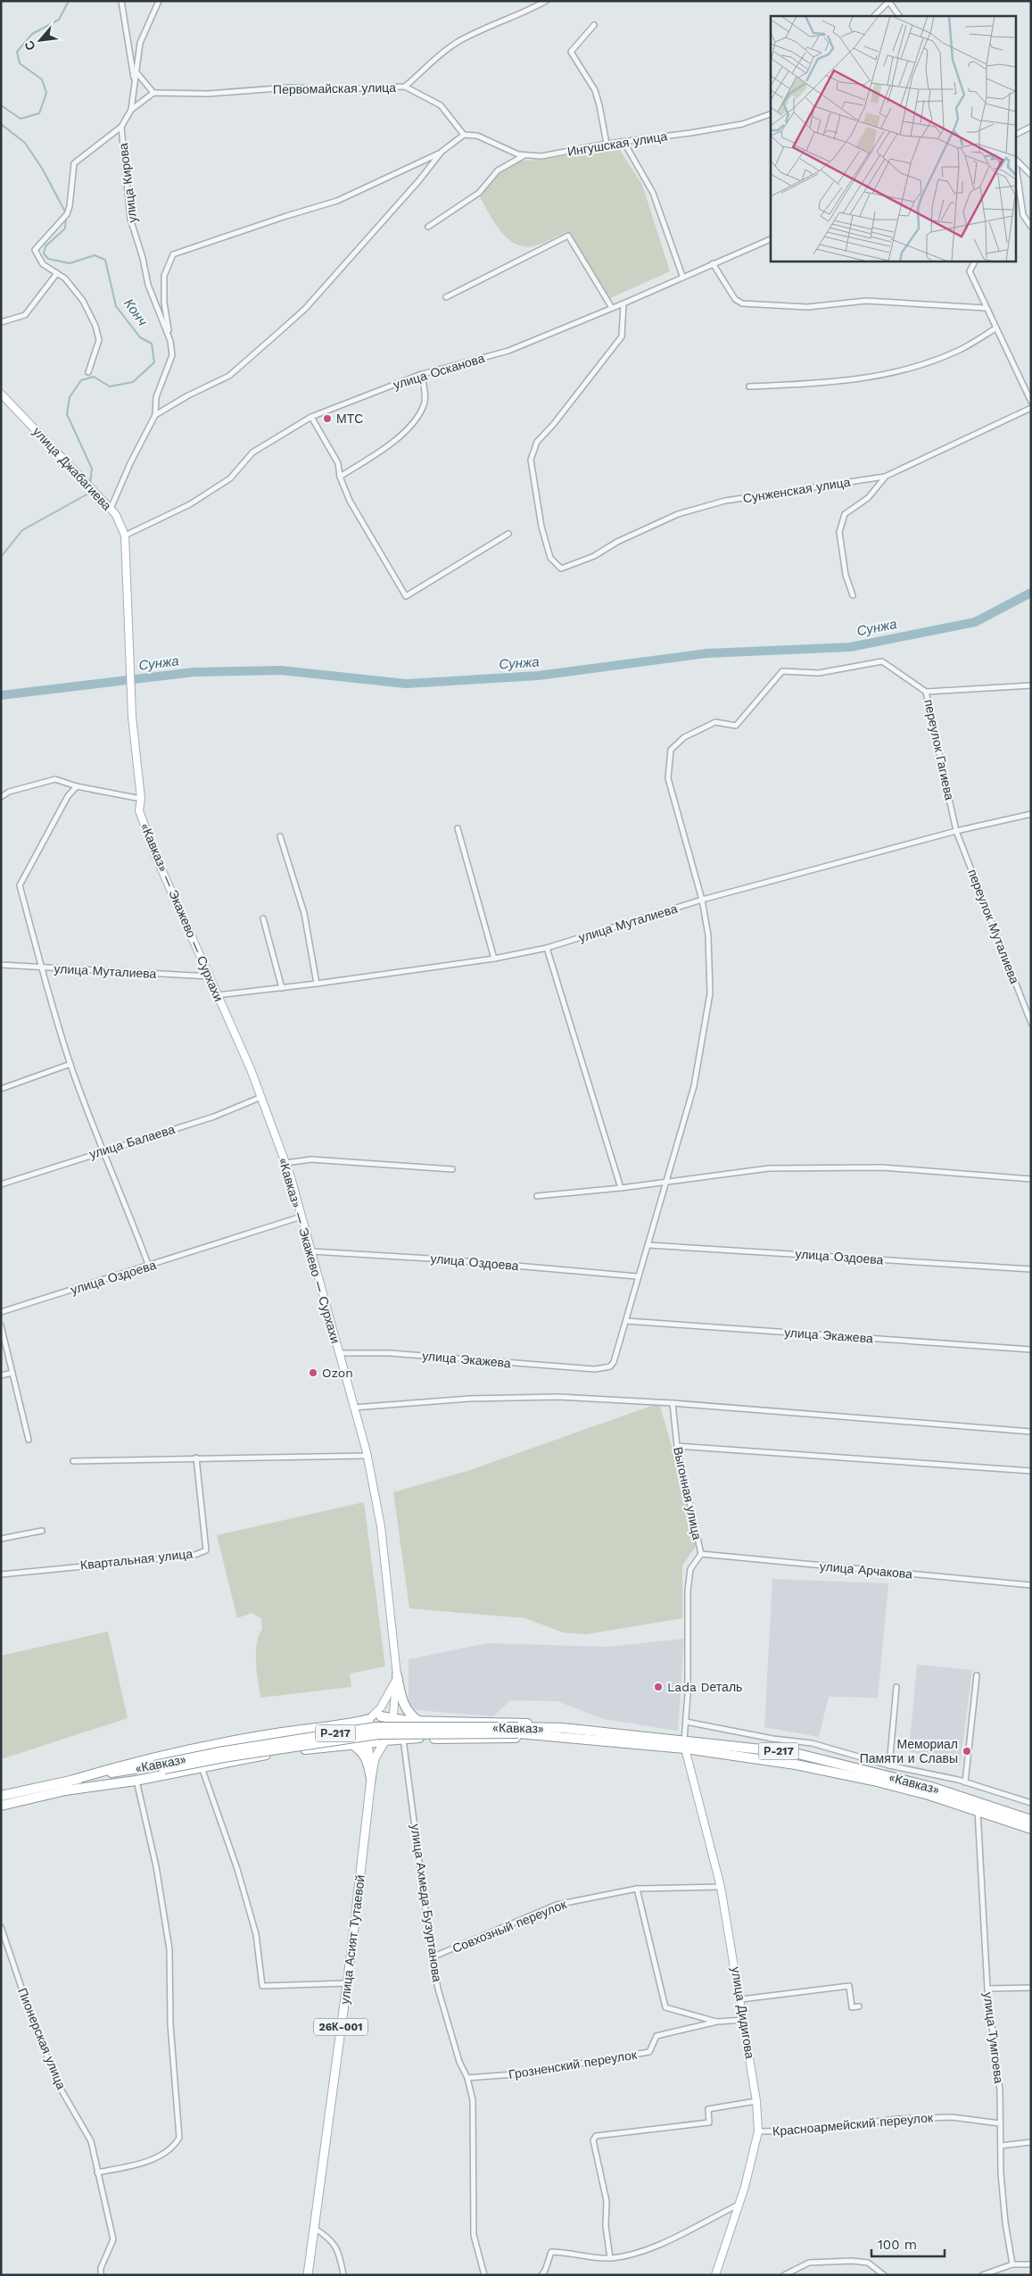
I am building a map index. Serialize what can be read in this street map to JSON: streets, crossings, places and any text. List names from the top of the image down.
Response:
{
  "streets": {
    "highway": ["«Кавказ»", "Р-217"],
    "main road": [
      "улица Джабагиева",
      "«Кавказ» — Экажево — Сурхахи",
      "улица Асият Тутаевой",
      "улица Дидигова",
      "26К-001"
    ],
    "street": [
      "Первомайская улица",
      "Ингушская улица",
      "улица Кирова",
      "улица Осканова",
      "Сунженская улица",
      "переулок Гагиева",
      "улица Муталиева",
      "переулок Муталиева",
      "улица Балаева",
      "улица Оздоева",
      "улица Экажева",
      "Выгонная улица",
      "Квартальная улица",
      "улица Арчакова",
      "улица Ахмеда Бузуртанова",
      "Совхозный переулок",
      "улица Тумгоева",
      "Пионерская улица",
      "Грозненский переулок",
      "Красноармейский переулок"
    ]
  },
  "crossings": [
    ["улица Осканова", "улица Джабагиева"],
    ["улица Осканова", "Сунженская улица"],
    ["улица Джабагиева", "«Кавказ» — Экажево — Сурхахи"],
    ["переулок Гагиева", "улица Муталиева"],
    ["переулок Гагиева", "переулок Муталиева"],
    ["«Кавказ» — Экажево — Сурхахи", "улица Муталиева"],
    ["«Кавказ» — Экажево — Сурхахи", "улица Балаева"],
    ["«Кавказ» — Экажево — Сурхахи", "улица Оздоева"],
    ["«Кавказ» — Экажево — Сурхахи", "улица Экажева"],
    ["улица Муталиева", "переулок Муталиева"],
    ["Выгонная улица", "улица Арчакова"],
    ["Выгонная улица", "«Кавказ»"],
    ["Выгонная улица", "улица Дидигова"],
    ["«Кавказ»", "Р-217"],
    ["«Кавказ»", "улица Ахмеда Бузуртанова"],
    ["«Кавказ»", "улица Асият Тутаевой"],
    ["«Кавказ»", "улица Дидигова"],
    ["«Кавказ»", "улица Тумгоева"],
    ["улица Ахмеда Бузуртанова", "Совхозный переулок"],
    ["улица Ахмеда Бузуртанова", "Грозненский переулок"],
    ["Совхозный переулок", "улица Дидигова"],
    ["улица Дидигова", "Грозненский переулок"],
    ["улица Дидигова", "Красноармейский переулок"],
    ["улица Тумгоева", "Красноармейский переулок"]
  ],
  "water": ["Конч", "Сунжа"],
  "places": [
    "МТС",
    "Ozon",
    "Lada Dеталь",
    "Мемориал Памяти и Славы"
  ],
  "scale_bar": "100 m",
  "north": "bottom left"
}
